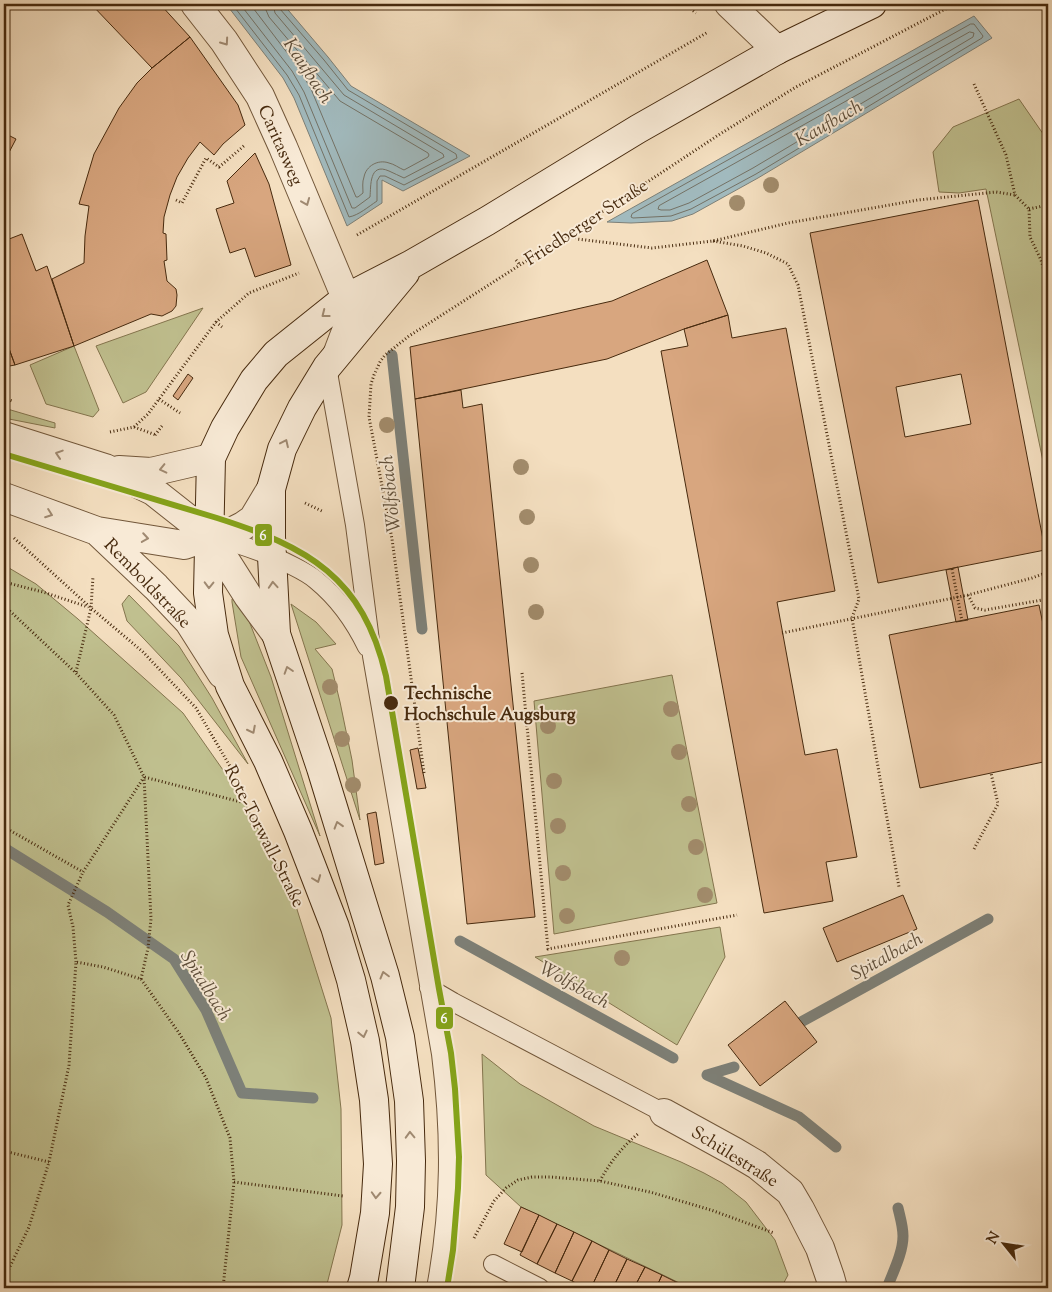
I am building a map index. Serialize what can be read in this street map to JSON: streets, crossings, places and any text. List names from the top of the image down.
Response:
{
  "streets": {
    "main road": [
      "Caritasweg",
      "Remboldstraße",
      "Rote-Torwall-Straße",
      "Schülestraße"
    ],
    "path": ["Friedberger Straße"]
  },
  "crossings": [
    ["Remboldstraße", "Rote-Torwall-Straße"]
  ],
  "one_way": ["Caritasweg"],
  "water": ["Kaufbach", "Wolfsbach", "Spitalbach"],
  "places": ["Technische Hochschule Augsburg"],
  "lines": ["transit line 6"],
  "north": "top left"
}
